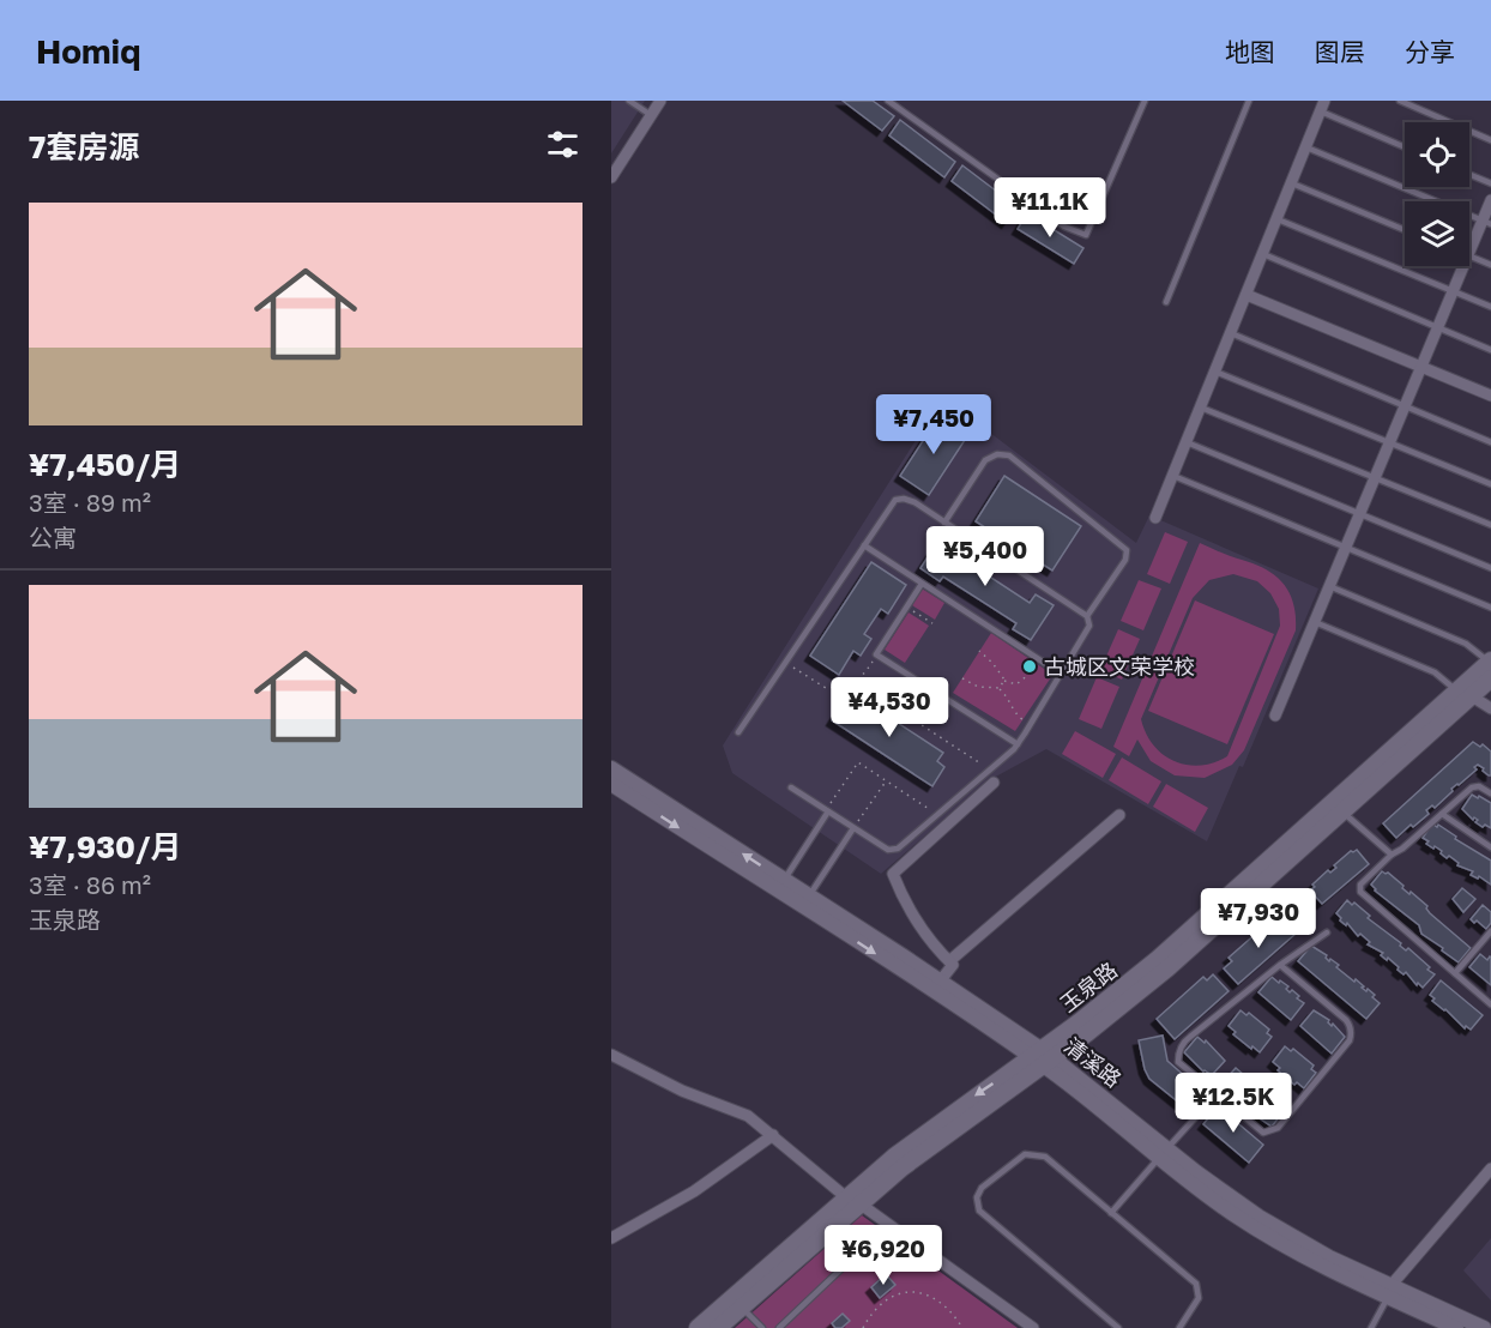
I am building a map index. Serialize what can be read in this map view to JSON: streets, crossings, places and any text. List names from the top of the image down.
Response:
{
  "streets": {
    "main road": ["玉泉路"],
    "street": ["清溪路"]
  },
  "crossings": [
    ["玉泉路", "清溪路"]
  ],
  "places": ["古城区文荣学校"],
  "page": {
    "header": "Homiq",
    "nav": ["地图", "图层", "分享"],
    "heading": "7套房源",
    "price": [
      "¥11.1K",
      "¥7,450",
      "¥5,400",
      "¥4,530",
      "¥7,930",
      "¥12.5K",
      "¥6,920"
    ],
    "list": [
      {
        "name": "¥7,450/月",
        "note": "3室 · 89 m² · 公寓"
      },
      {
        "name": "¥7,930/月",
        "note": "3室 · 86 m² · 玉泉路"
      }
    ]
  }
}
